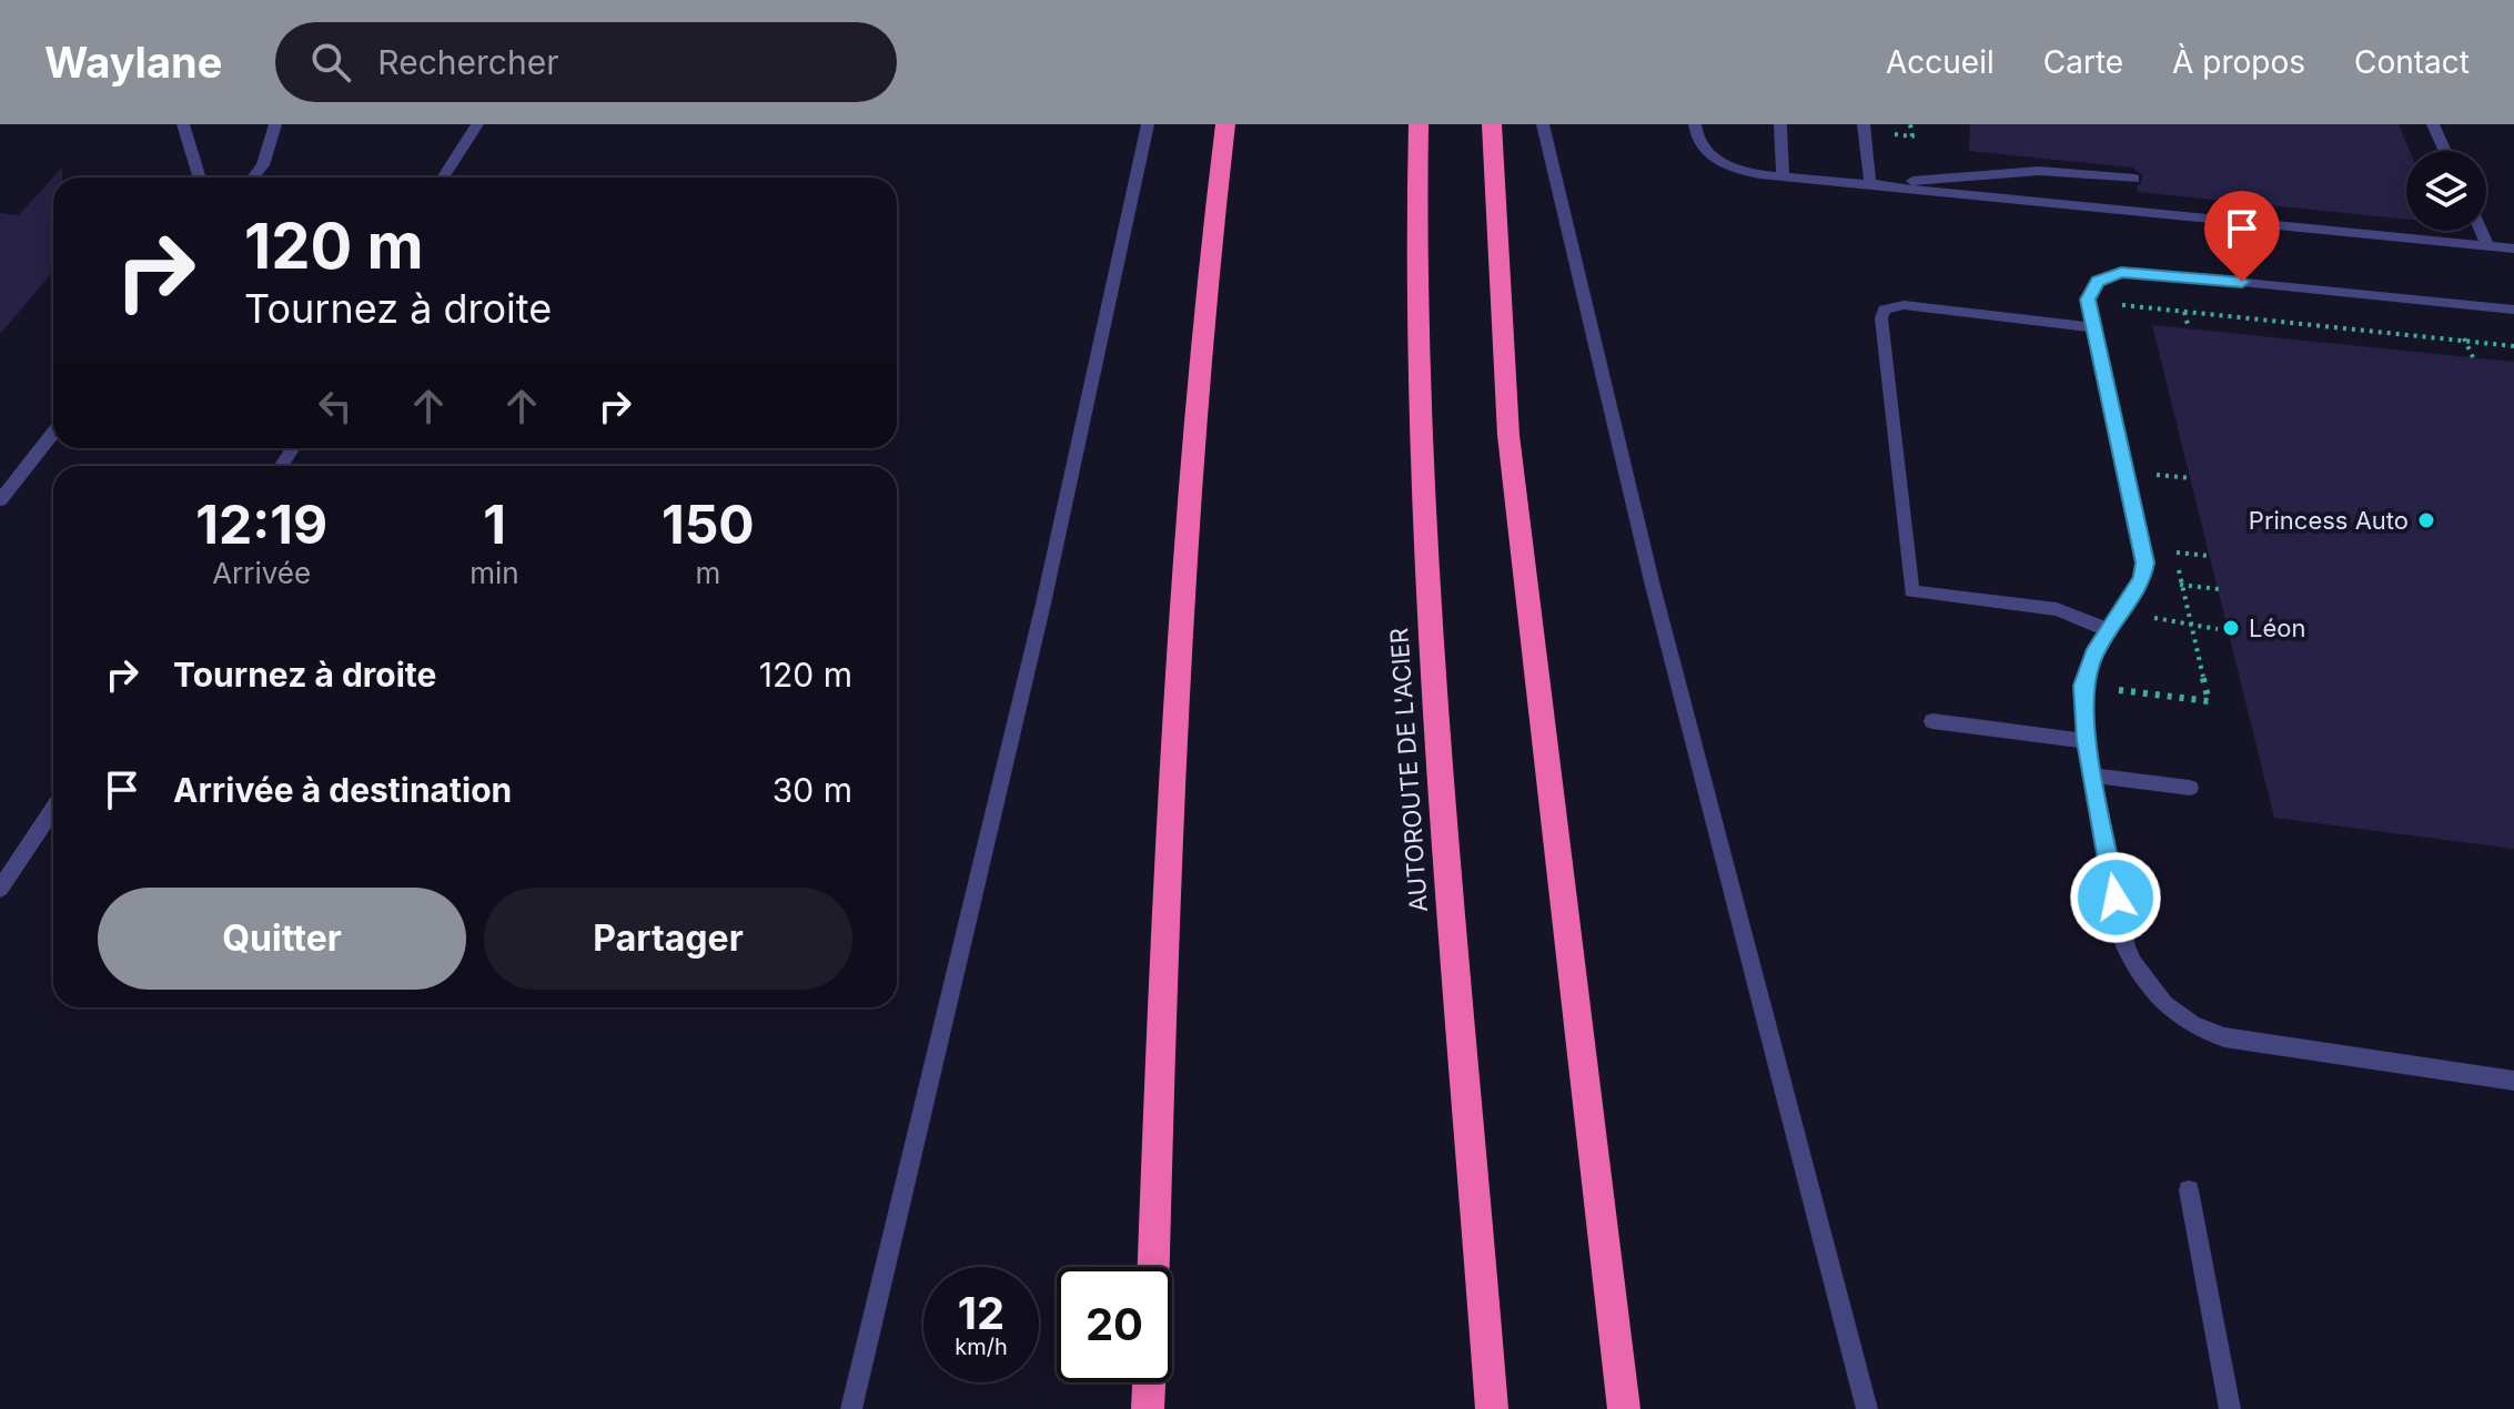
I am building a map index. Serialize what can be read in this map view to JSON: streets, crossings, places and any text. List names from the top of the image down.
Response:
{
  "streets": {
    "highway": ["AUTOROUTE DE L'ACIER"]
  },
  "places": ["Princess Auto", "Léon"],
  "page": {
    "header": "Waylane",
    "search": "Rechercher",
    "nav": [
      "Accueil",
      "Carte",
      "À propos",
      "Contact"
    ],
    "turn": ["120 m", "Tournez à droite"],
    "eta": [
      "12:19",
      "Arrivée",
      "1",
      "min",
      "150",
      "m"
    ],
    "list": [
      {
        "name": "Tournez à droite",
        "value": "120 m"
      },
      {
        "name": "Arrivée à destination",
        "value": "30 m"
      }
    ],
    "buttons": ["Quitter", "Partager"],
    "speed": "12 km/h",
    "limit": "20"
  }
}
